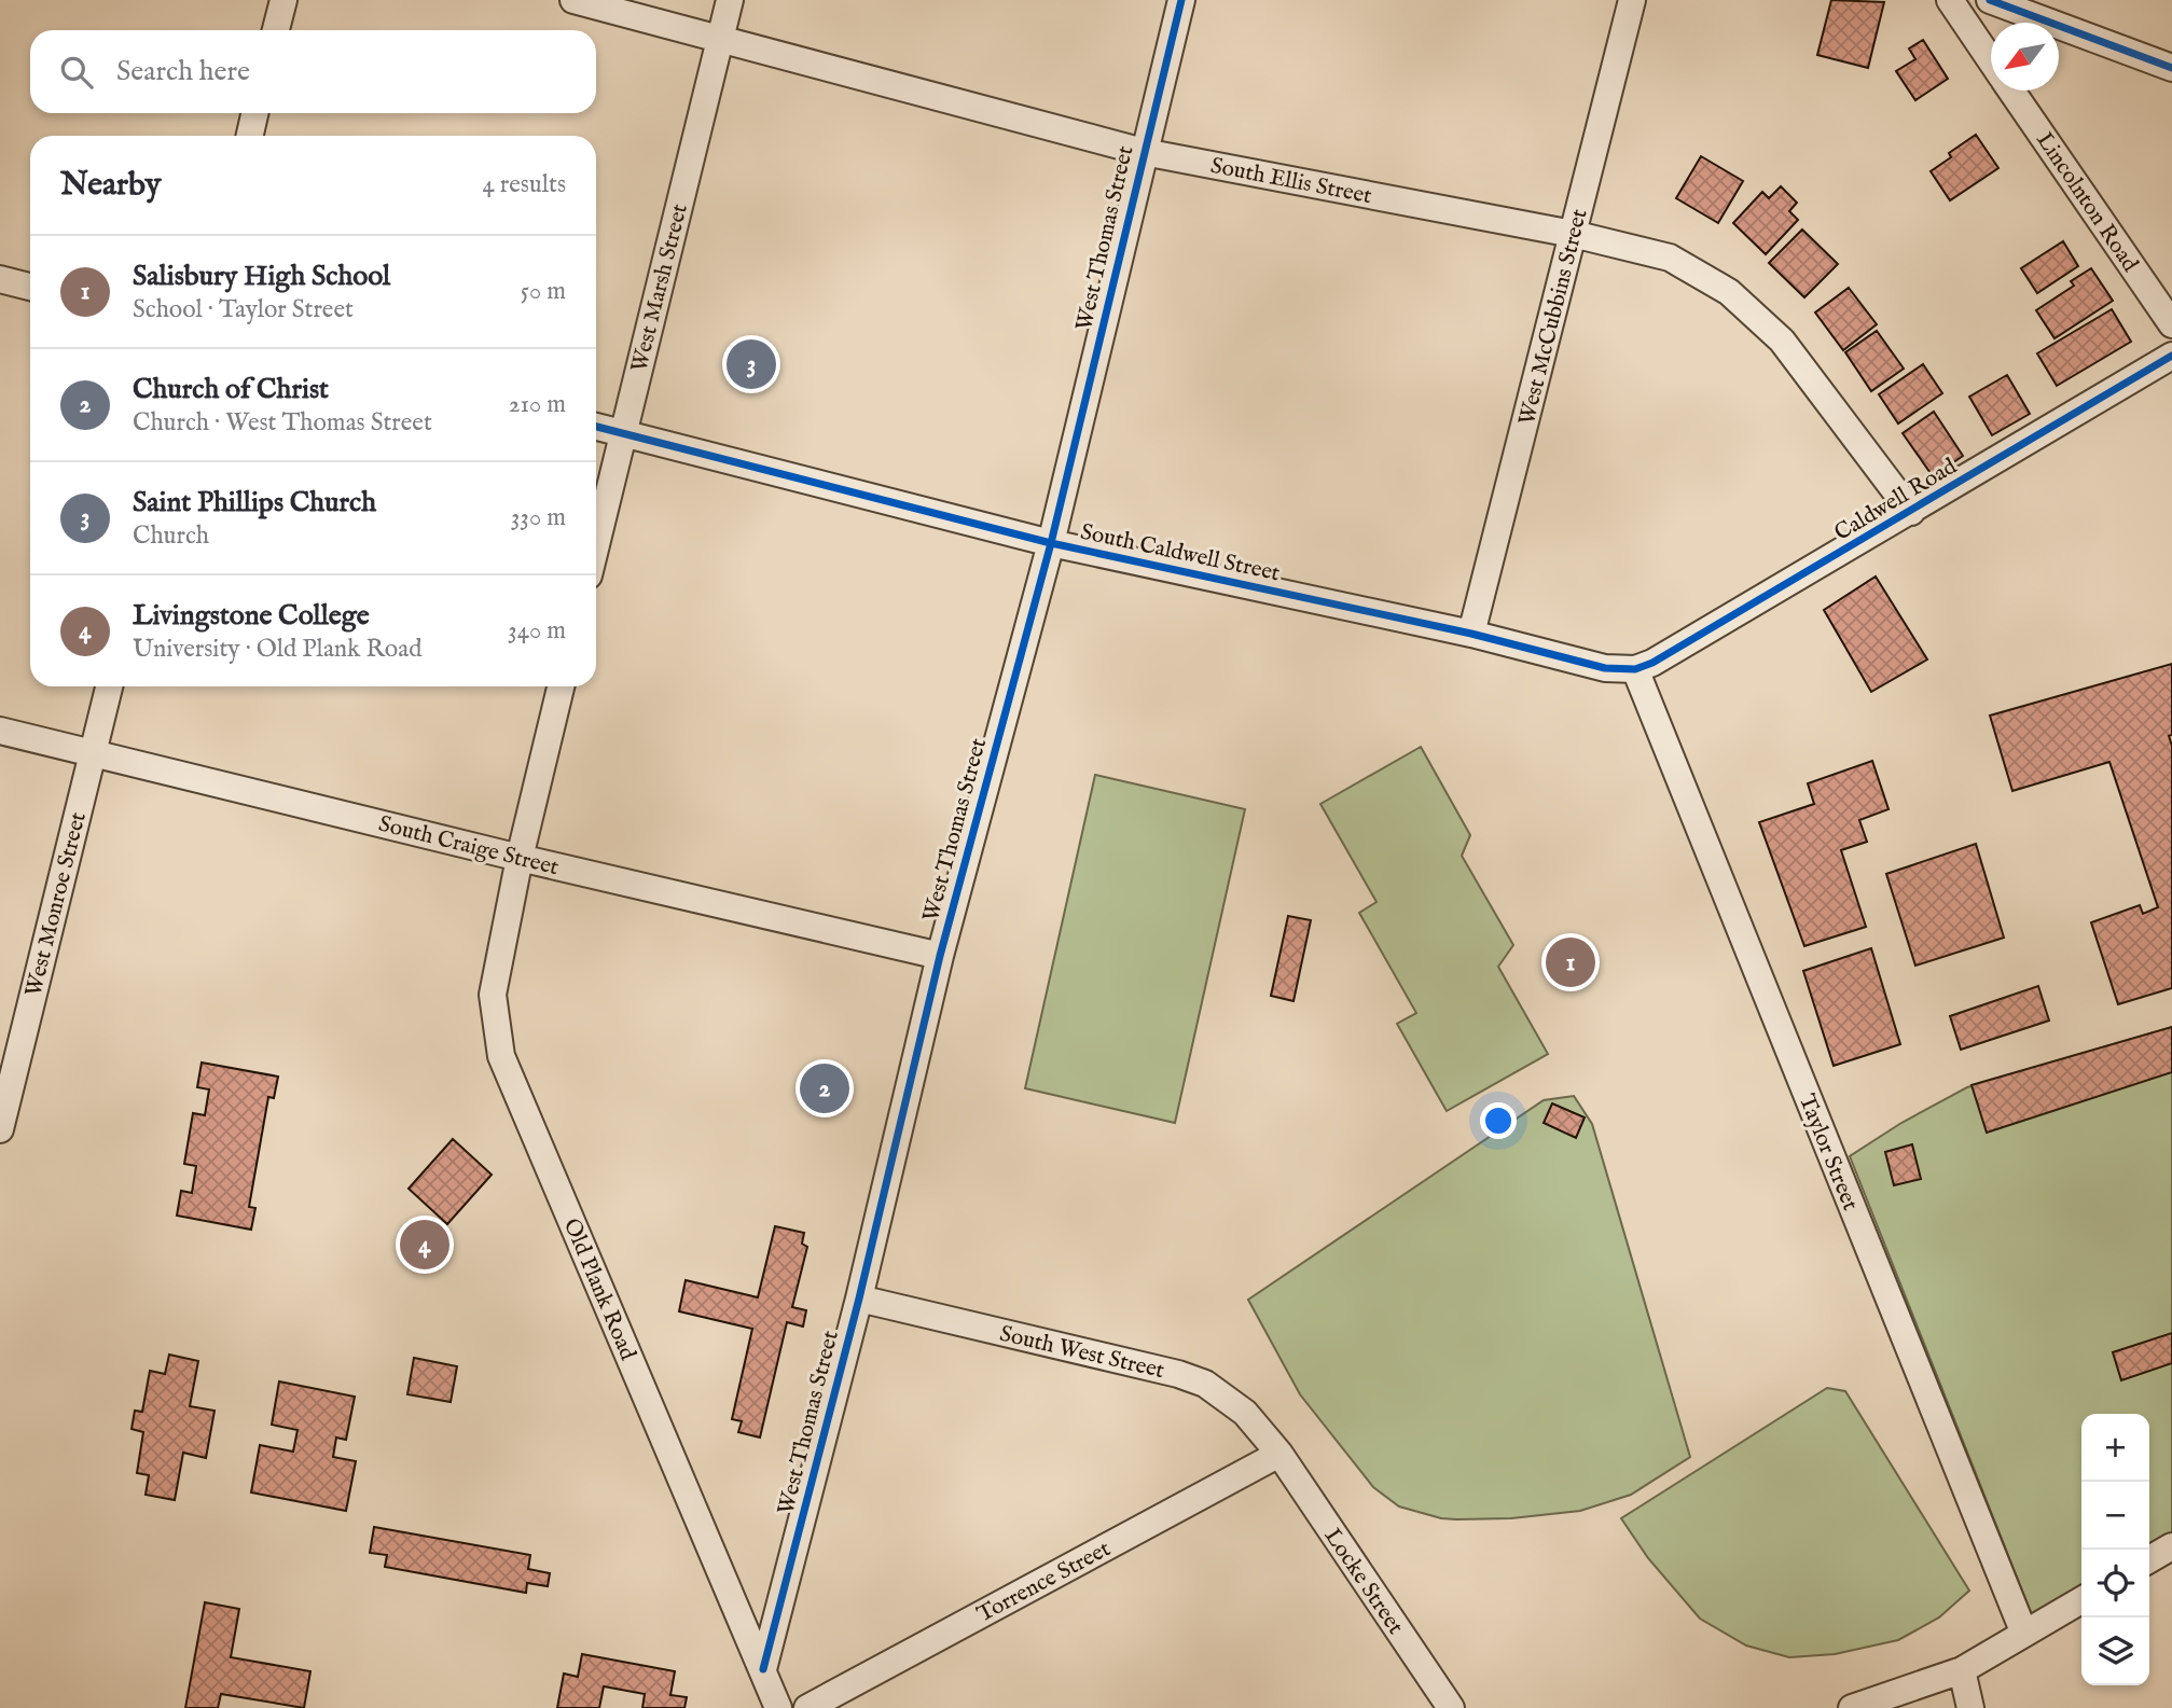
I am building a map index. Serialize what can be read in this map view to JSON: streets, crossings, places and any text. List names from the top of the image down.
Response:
{
  "streets": {
    "street": [
      "South Ellis Street",
      "Lincolnton Road",
      "West Thomas Street",
      "West Marsh Street",
      "West McCubbins Street",
      "Caldwell Road",
      "South Caldwell Street",
      "South Craige Street",
      "West Monroe Street",
      "Taylor Street",
      "Old Plank Road",
      "South West Street",
      "Torrence Street",
      "Locke Street"
    ]
  },
  "crossings": [
    ["South Ellis Street", "West Thomas Street"],
    ["South Ellis Street", "West Marsh Street"],
    ["South Ellis Street", "West McCubbins Street"],
    ["South Ellis Street", "Caldwell Road"],
    ["West Thomas Street", "South Caldwell Street"],
    ["West Thomas Street", "South Craige Street"],
    ["West Thomas Street", "Old Plank Road"],
    ["West Thomas Street", "South West Street"],
    ["West Marsh Street", "South Caldwell Street"],
    ["West McCubbins Street", "South Caldwell Street"],
    ["Caldwell Road", "South Caldwell Street"],
    ["Caldwell Road", "Taylor Street"],
    ["South Caldwell Street", "Taylor Street"],
    ["South Craige Street", "West Monroe Street"],
    ["South Craige Street", "Old Plank Road"],
    ["South West Street", "Torrence Street"],
    ["South West Street", "Locke Street"],
    ["Torrence Street", "Locke Street"]
  ],
  "north": "bottom left",
  "page": {
    "search": "Search here",
    "heading": ["Nearby", "4 results"],
    "list": [
      {
        "mark": "1",
        "name": "Salisbury High School",
        "note": "School · Taylor Street",
        "value": "50 m"
      },
      {
        "mark": "2",
        "name": "Church of Christ",
        "note": "Church · West Thomas Street",
        "value": "210 m"
      },
      {
        "mark": "3",
        "name": "Saint Phillips Church",
        "note": "Church",
        "value": "330 m"
      },
      {
        "mark": "4",
        "name": "Livingstone College",
        "note": "University · Old Plank Road",
        "value": "340 m"
      }
    ],
    "pins": [
      "3",
      "1",
      "2",
      "4"
    ],
    "map_buttons": ["+", "−"]
  }
}
